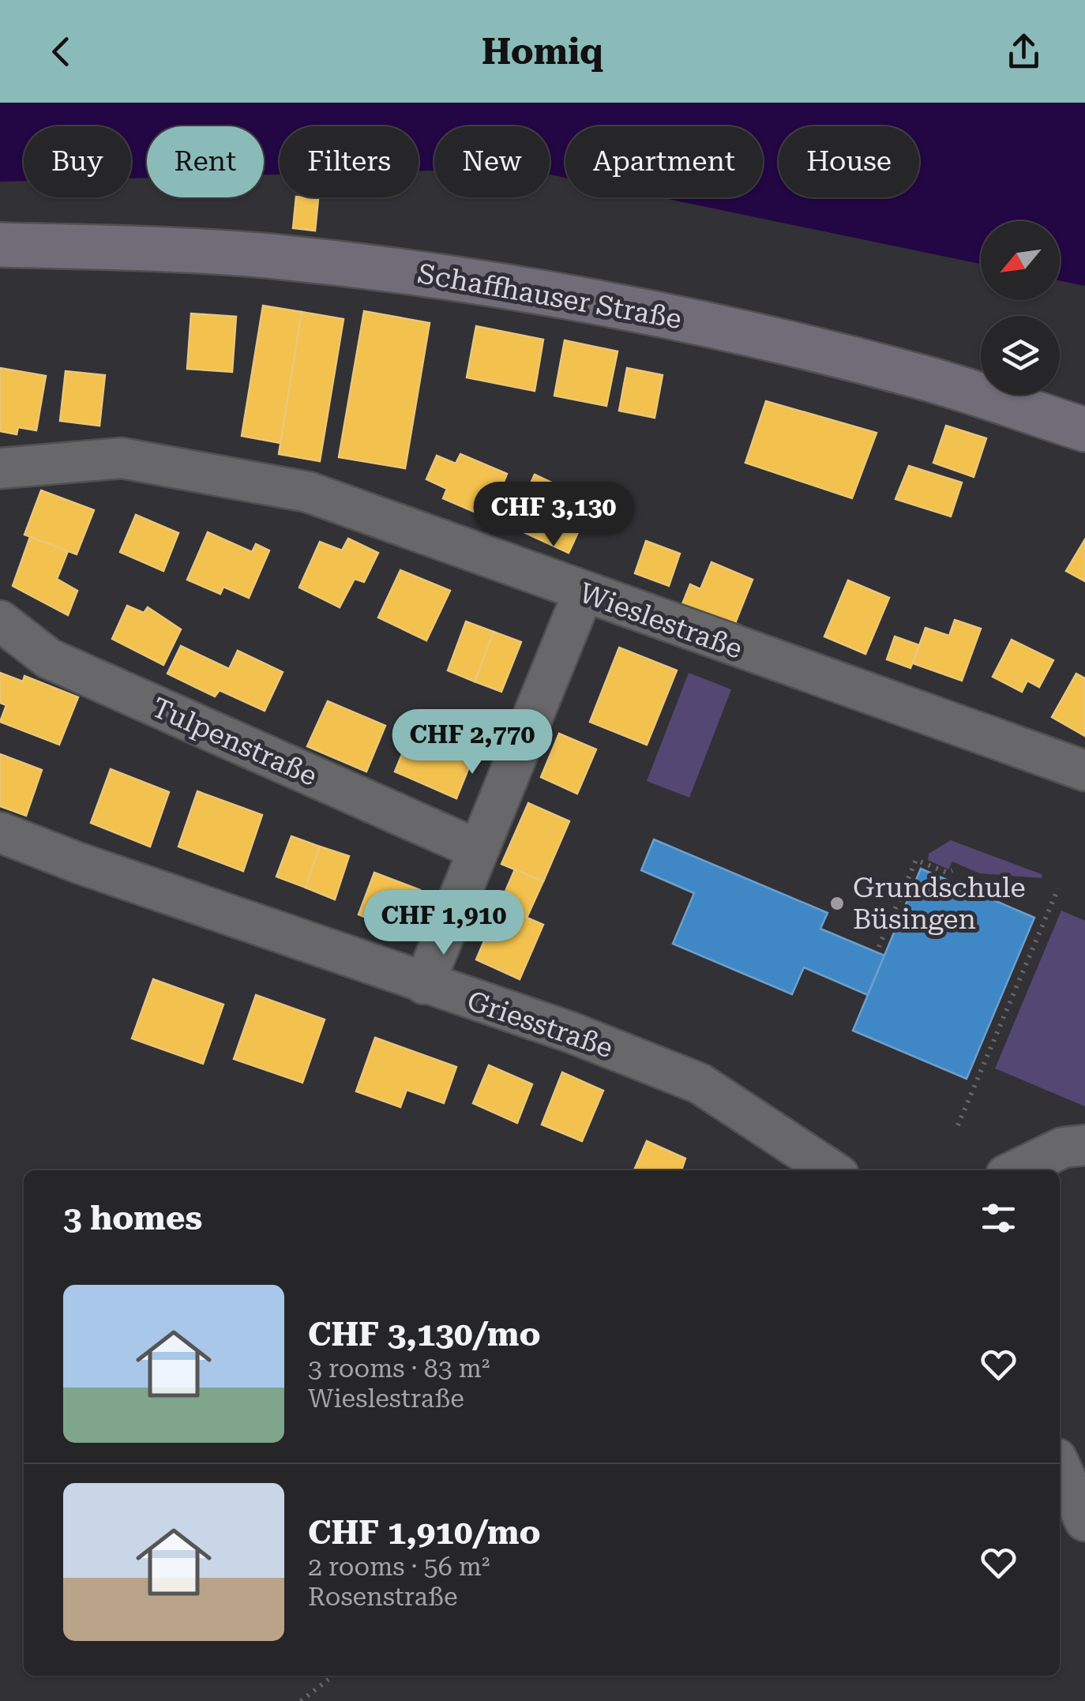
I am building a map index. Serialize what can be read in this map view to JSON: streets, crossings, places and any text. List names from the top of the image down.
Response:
{
  "streets": {
    "main road": ["Schaffhauser Straße"],
    "street": ["Wieslestraße", "Tulpenstraße", "Griesstraße"]
  },
  "places": ["Grundschule Büsingen"],
  "north": "bottom left",
  "page": {
    "header": "Homiq",
    "chip": [
      "Buy",
      "Rent",
      "Filters",
      "New",
      "Apartment",
      "House"
    ],
    "price": ["CHF 3,130", "CHF 2,770", "CHF 1,910"],
    "heading": "3 homes",
    "list": [
      {
        "name": "CHF 3,130/mo",
        "note": "3 rooms · 83 m² · Wieslestraße"
      },
      {
        "name": "CHF 1,910/mo",
        "note": "2 rooms · 56 m² · Rosenstraße"
      }
    ]
  }
}
